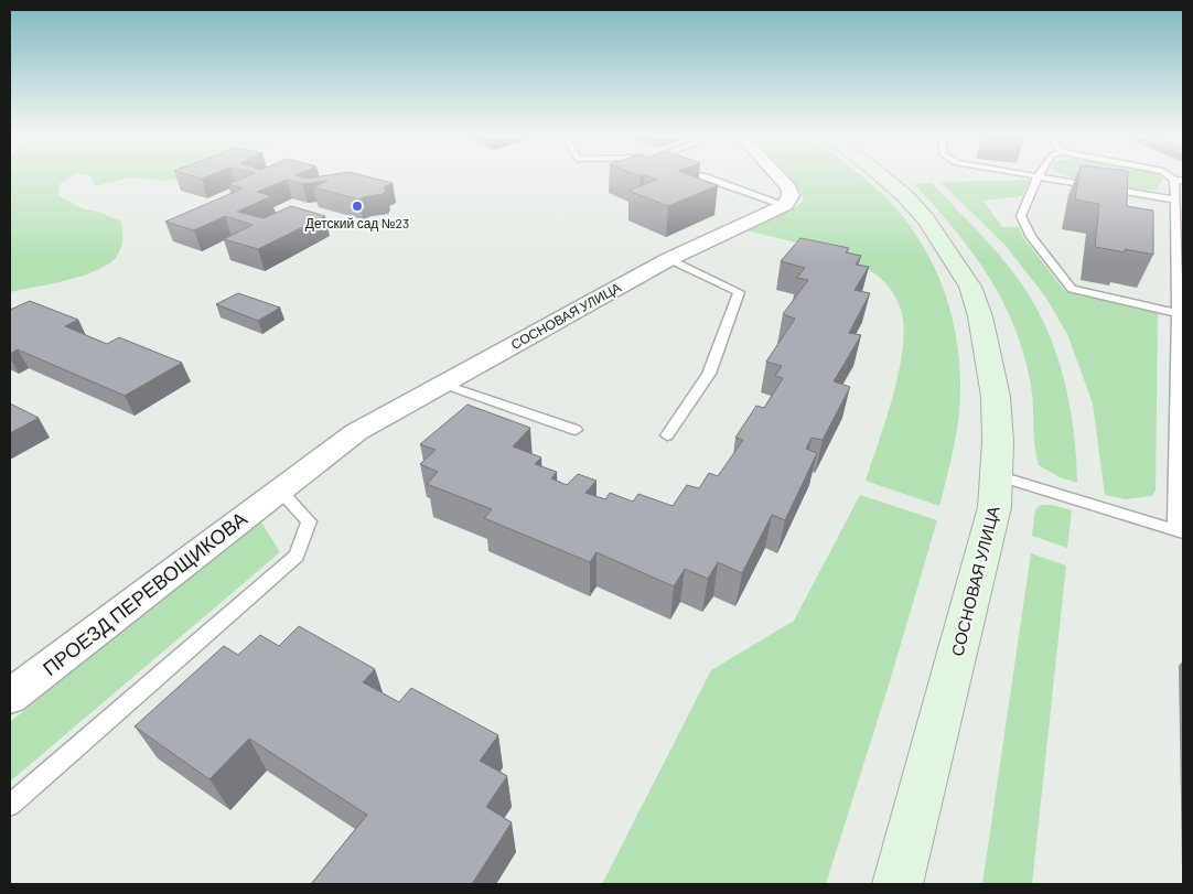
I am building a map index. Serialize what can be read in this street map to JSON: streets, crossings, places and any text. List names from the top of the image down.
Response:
{
  "streets": {
    "street": ["СОСНОВАЯ УЛИЦА", "ПРОЕЗД ПЕРЕВОЩИКОВА"]
  },
  "crossings": [
    ["СОСНОВАЯ УЛИЦА", "ПРОЕЗД ПЕРЕВОЩИКОВА"]
  ],
  "places": ["Детский сад №23"]
}
